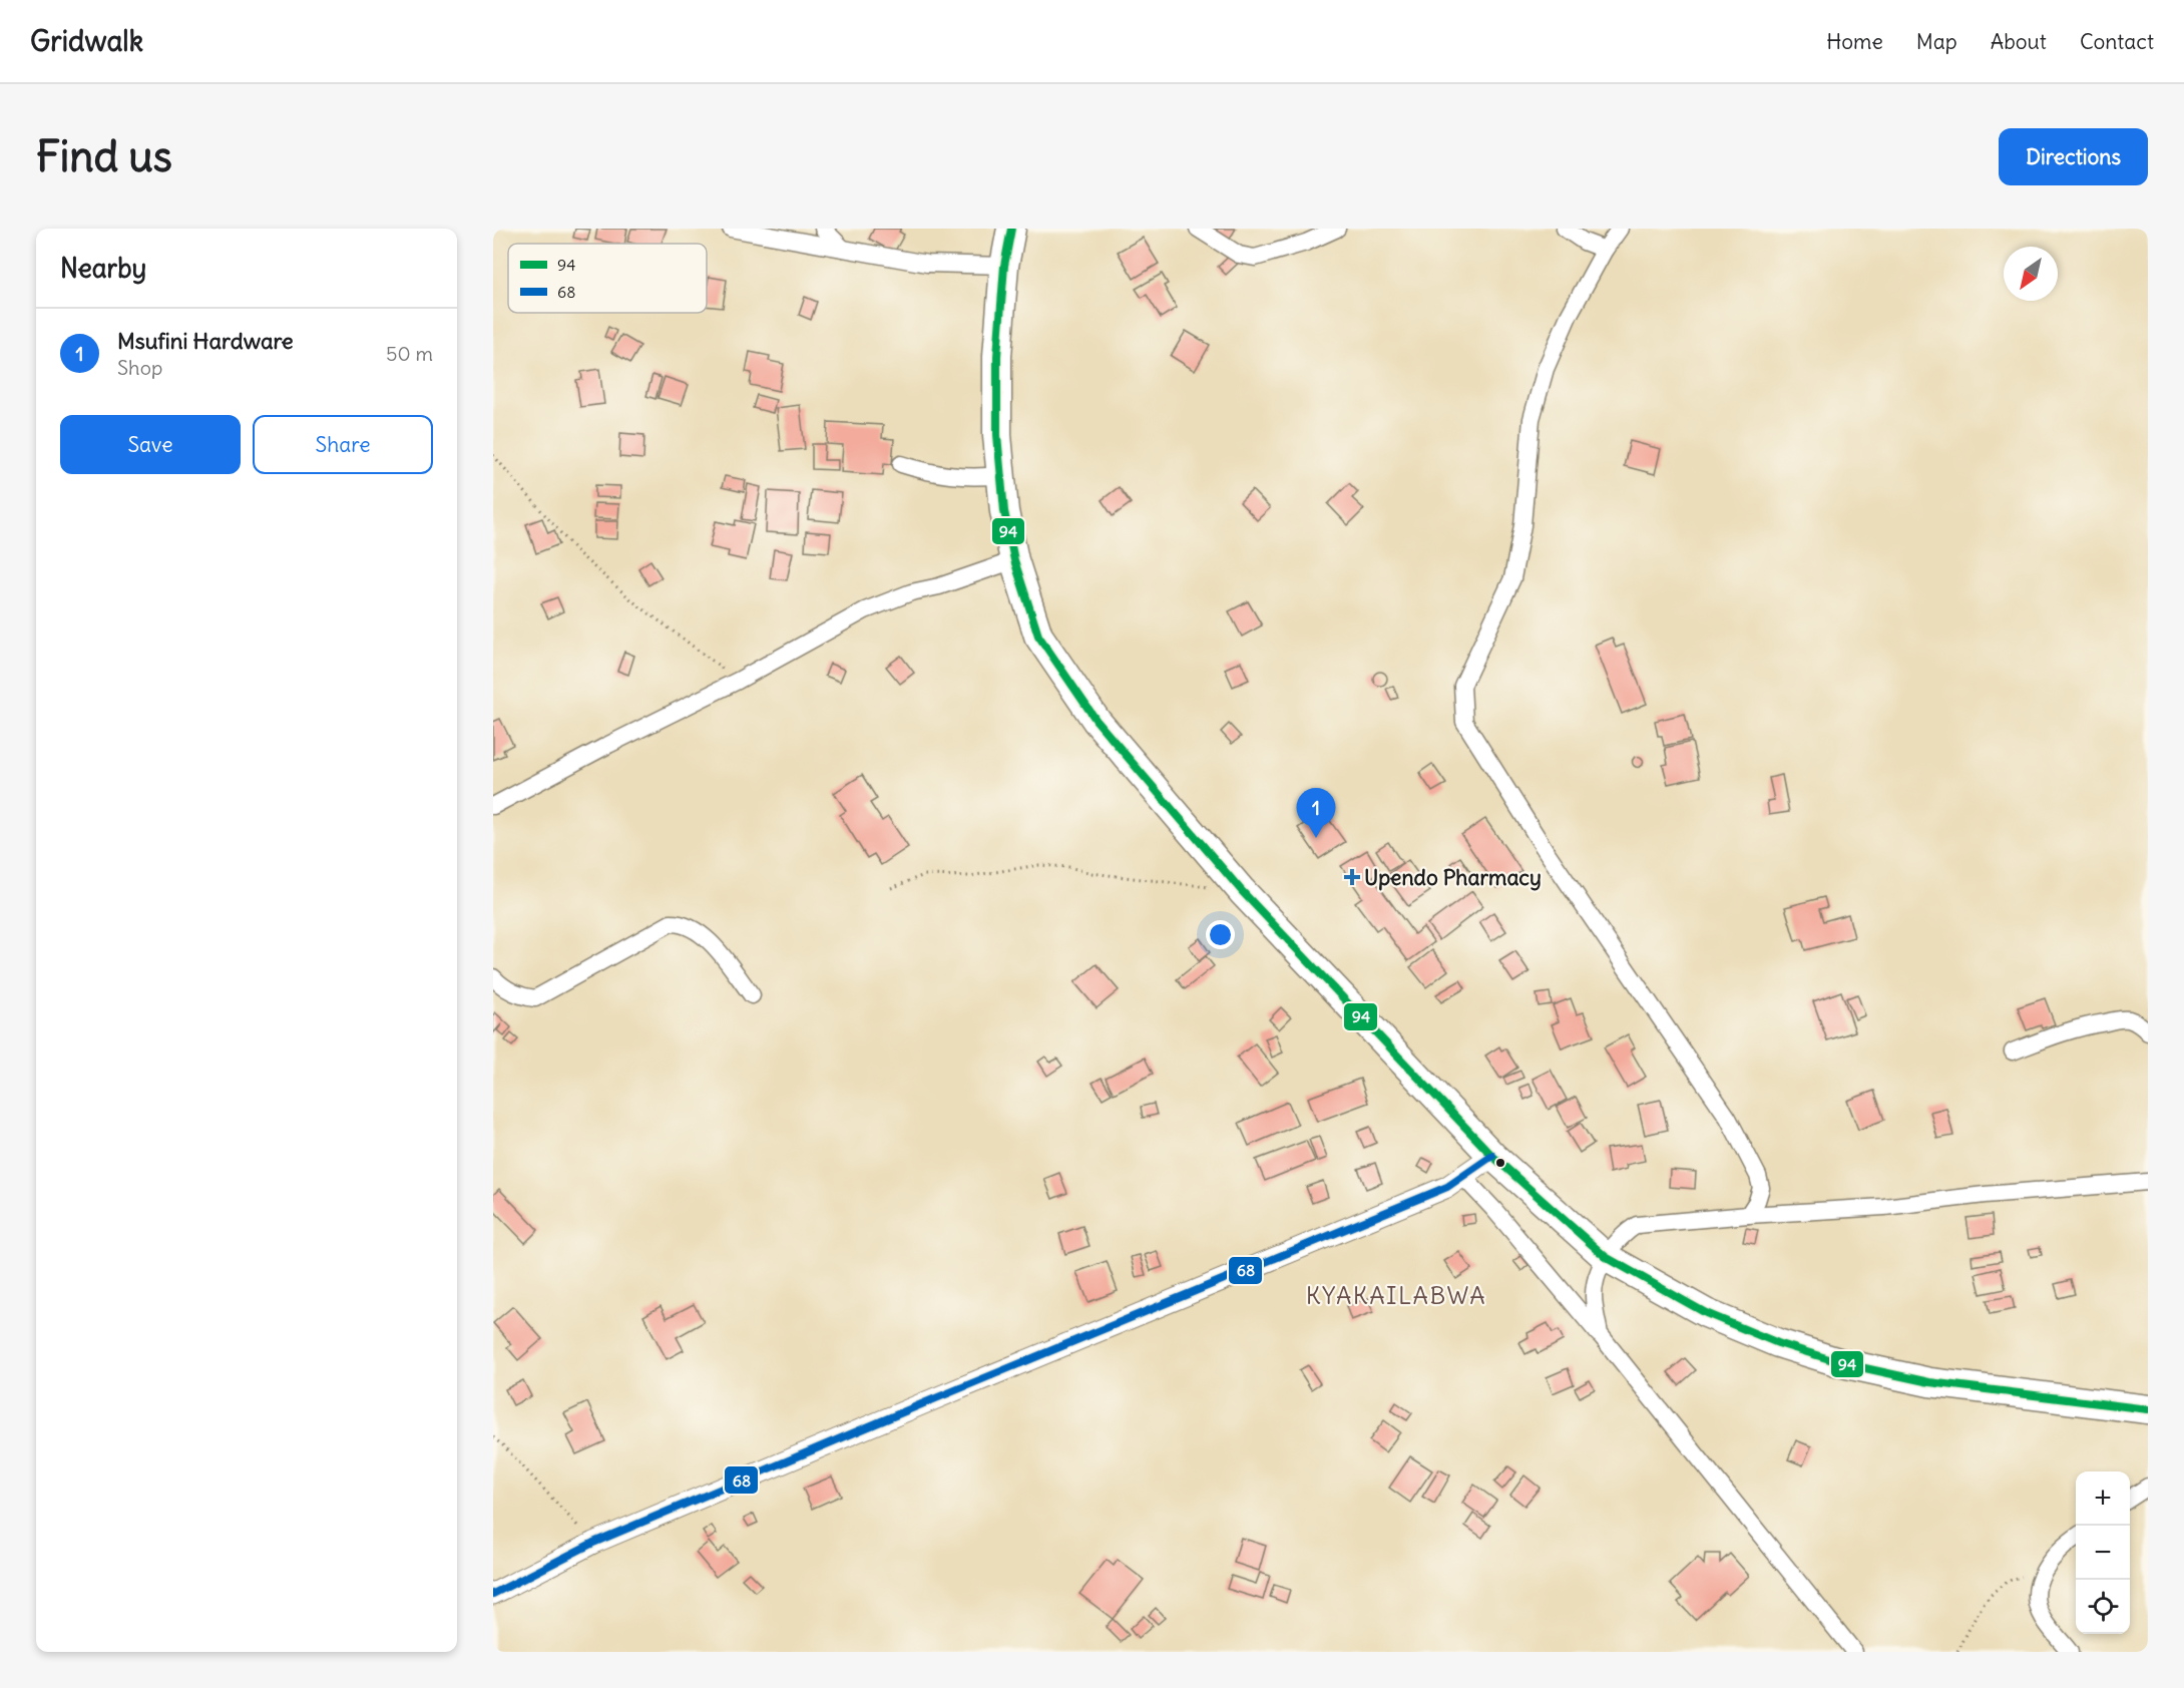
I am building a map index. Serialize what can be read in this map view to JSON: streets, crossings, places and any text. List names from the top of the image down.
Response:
{
  "districts": ["KYAKAILABWA"],
  "places": {
    "health": ["Upendo Pharmacy"]
  },
  "lines": ["transit line 94", "transit line 68"],
  "legend": ["94", "68"],
  "north": "bottom left",
  "page": {
    "header": "Gridwalk",
    "nav": [
      "Home",
      "Map",
      "About",
      "Contact"
    ],
    "buttons": [
      "Directions",
      ["Save", "Share"]
    ],
    "title": "Find us",
    "heading": "Nearby",
    "list": [
      {
        "mark": "1",
        "name": "Msufini Hardware",
        "note": "Shop",
        "value": "50 m"
      }
    ],
    "pins": "1",
    "map_buttons": ["+", "−"]
  }
}
